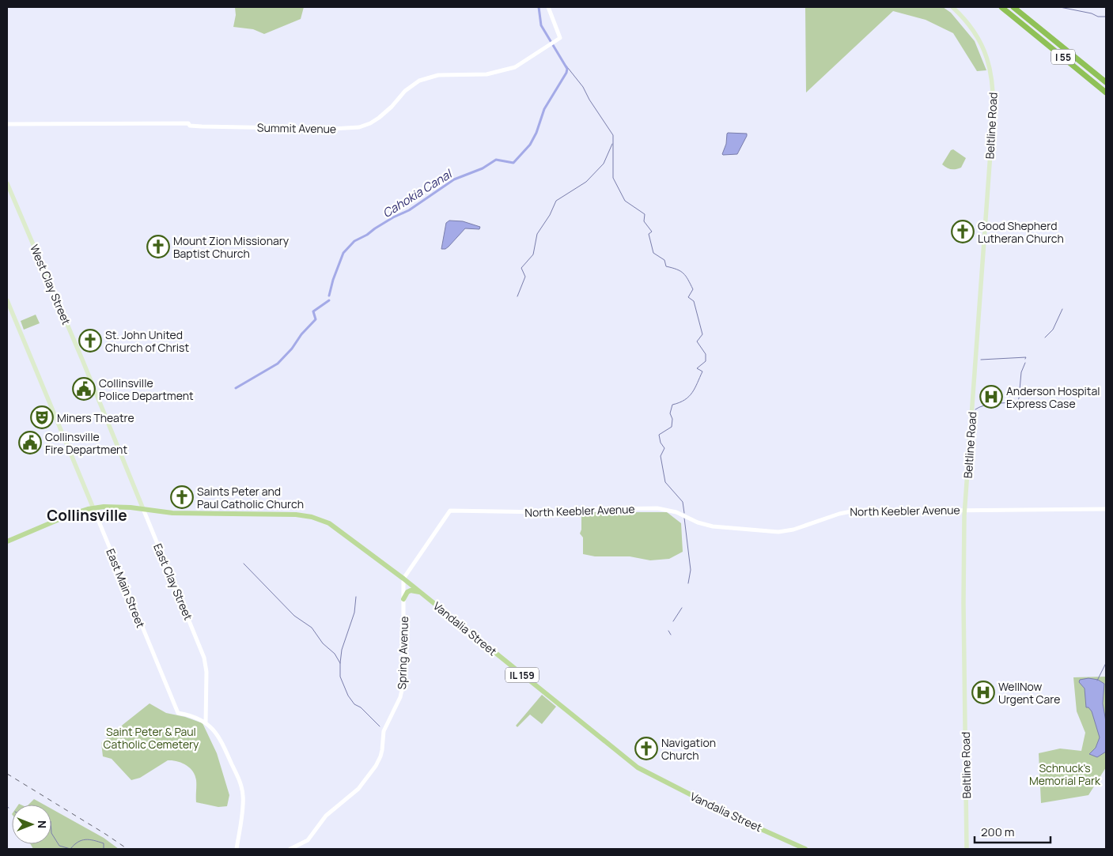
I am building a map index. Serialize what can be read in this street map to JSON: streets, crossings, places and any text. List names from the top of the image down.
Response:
{
  "streets": {
    "highway": ["I 55"],
    "main road": [
      "Beltline Road",
      "West Clay Street",
      "East Clay Street",
      "East Main Street",
      "Vandalia Street",
      "IL 159"
    ],
    "street": ["Summit Avenue", "North Keebler Avenue", "Spring Avenue"]
  },
  "crossings": [
    ["Beltline Road", "North Keebler Avenue"],
    ["West Clay Street", "East Clay Street"],
    ["North Keebler Avenue", "Vandalia Street"],
    ["North Keebler Avenue", "Spring Avenue"],
    ["East Clay Street", "East Main Street"],
    ["East Clay Street", "Vandalia Street"],
    ["East Clay Street", "IL 159"],
    ["East Main Street", "IL 159"],
    ["Vandalia Street", "Spring Avenue"],
    ["Vandalia Street", "IL 159"]
  ],
  "districts": ["Collinsville"],
  "water": ["Cahokia Canal"],
  "parks": ["Saint Peter & Paul Catholic Cemetery", "Schnuck's Memorial Park"],
  "places": {
    "church": [
      "Good Shepherd Lutheran Church",
      "Mount Zion Missionary Baptist Church",
      "St. John United Church of Christ",
      "Saints Peter and Paul Catholic Church",
      "Navigation Church"
    ],
    "public building": ["Collinsville Police Department", "Collinsville Fire Department"],
    "hospital": ["Anderson Hospital Express Case", "WellNow Urgent Care"],
    "theatre": ["Miners Theatre"]
  },
  "scale_bar": "200 m",
  "north": "right"
}
